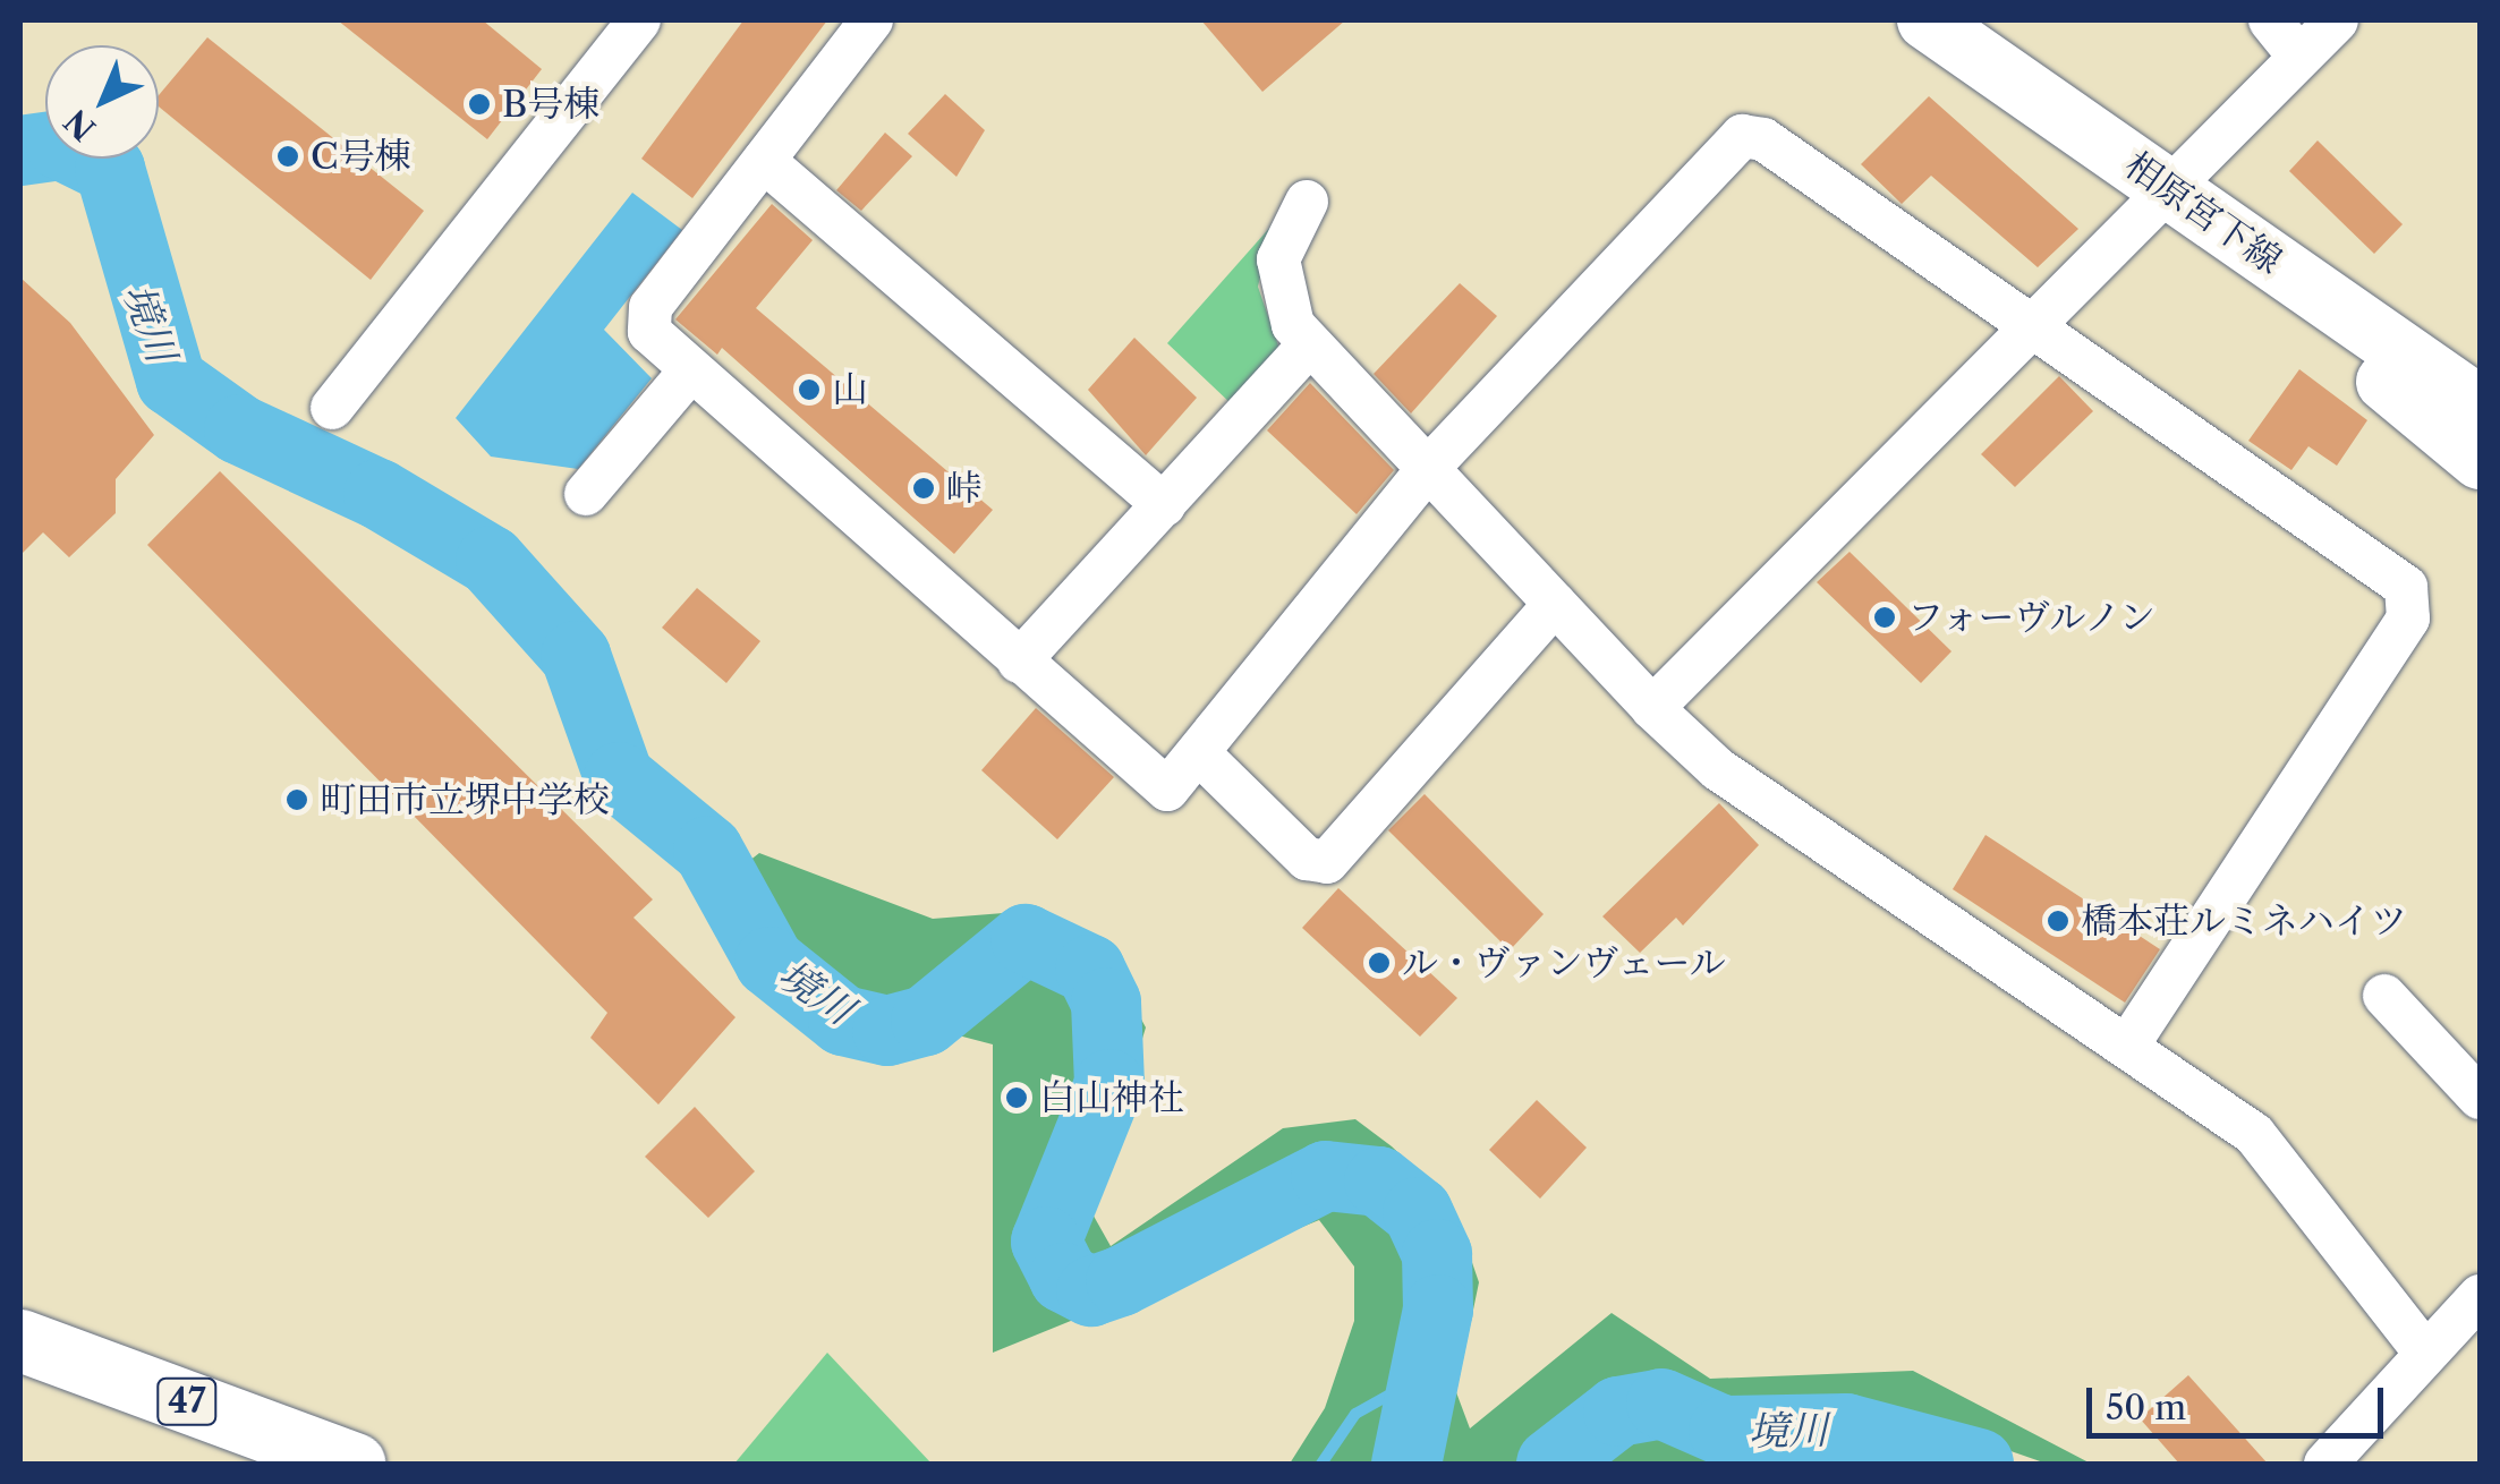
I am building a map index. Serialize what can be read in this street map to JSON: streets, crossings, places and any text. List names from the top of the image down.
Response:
{
  "streets": {
    "main road": ["47"],
    "street": ["相原宮下線"]
  },
  "water": ["境川"],
  "places": [
    "B号棟",
    "C号棟",
    "山",
    "峠",
    "フォーヴルノン",
    "町田市立堺中学校",
    "橋本荘ルミネハイツ",
    "ル・ヴァンヴェール",
    "白山神社"
  ],
  "scale_bar": "50 m",
  "north": "bottom left"
}
